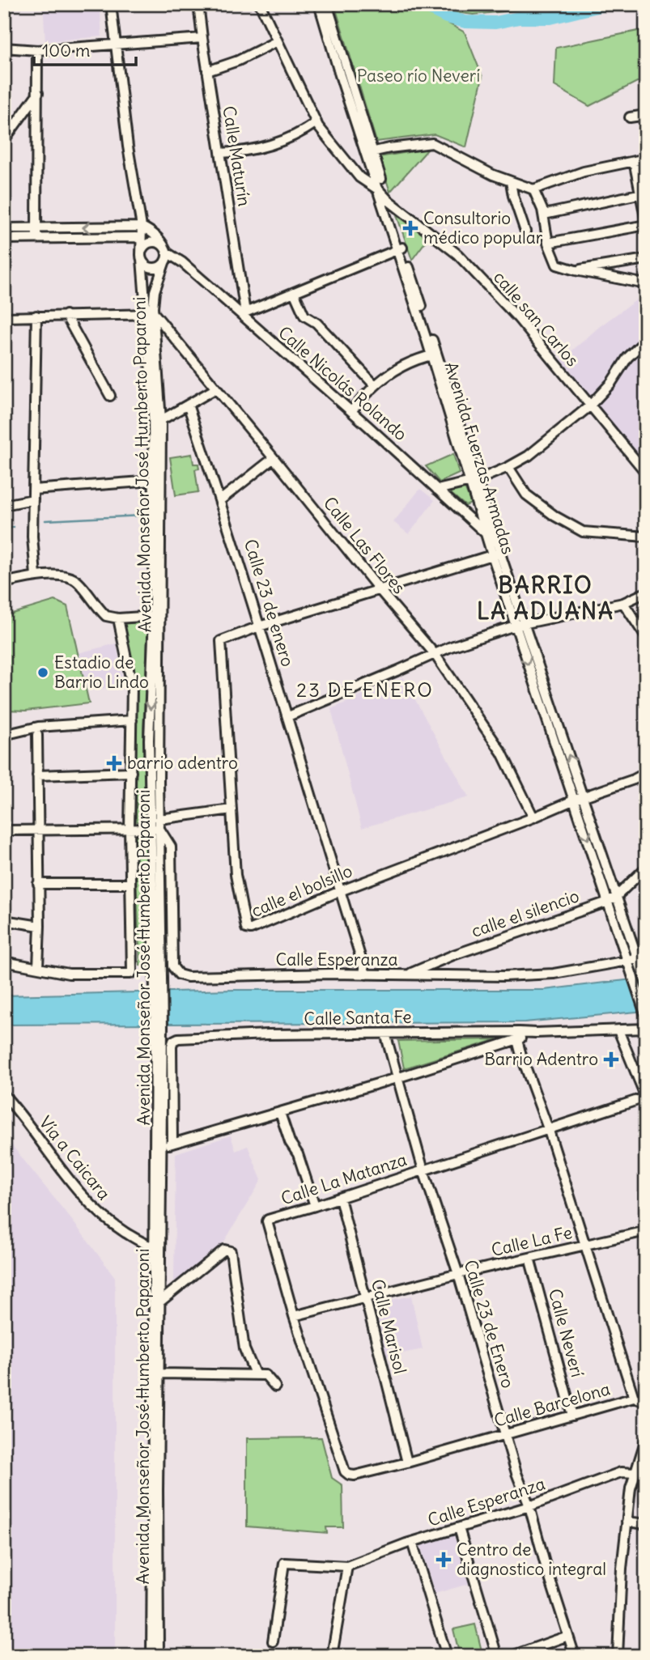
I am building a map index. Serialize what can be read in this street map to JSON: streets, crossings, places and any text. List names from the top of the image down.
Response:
{
  "streets": {
    "street": [
      "Calle Maturín",
      "calle san Carlos",
      "Calle Nicolás Rolando",
      "Avenida Fuerzas Armadas",
      "Avenida Monseñor José Humberto Paparoni",
      "Calle Las Flores",
      "Calle 23 de enero",
      "calle el bolsillo",
      "calle el silencio",
      "Calle Esperanza",
      "Calle Santa Fe",
      "Vía a Caicara",
      "Calle La Matanza",
      "Calle La Fe",
      "Calle 23 de Enero",
      "Calle Marisol",
      "Calle Neverí",
      "Calle Barcelona"
    ]
  },
  "crossings": [
    ["Calle Maturín", "Calle Nicolás Rolando"],
    ["calle san Carlos", "Avenida Fuerzas Armadas"],
    ["Calle Nicolás Rolando", "Avenida Fuerzas Armadas"],
    ["Calle Nicolás Rolando", "Avenida Monseñor José Humberto Paparoni"],
    ["Avenida Fuerzas Armadas", "calle el bolsillo"],
    ["Avenida Fuerzas Armadas", "calle el silencio"],
    ["Avenida Fuerzas Armadas", "Calle Esperanza"],
    ["Avenida Monseñor José Humberto Paparoni", "Calle Las Flores"],
    ["Avenida Monseñor José Humberto Paparoni", "Calle Esperanza"],
    ["Avenida Monseñor José Humberto Paparoni", "Vía a Caicara"],
    ["Calle Las Flores", "calle el bolsillo"],
    ["Calle 23 de enero", "calle el bolsillo"],
    ["Calle 23 de enero", "Calle Esperanza"],
    ["calle el silencio", "Calle Esperanza"],
    ["Calle Esperanza", "Calle 23 de Enero"],
    ["Calle Santa Fe", "Calle 23 de Enero"],
    ["Calle La Matanza", "Calle La Fe"],
    ["Calle La Matanza", "Calle 23 de Enero"],
    ["Calle La Matanza", "Calle Marisol"],
    ["Calle La Matanza", "Calle Barcelona"],
    ["Calle La Fe", "Calle 23 de Enero"],
    ["Calle La Fe", "Calle Marisol"],
    ["Calle La Fe", "Calle Neverí"],
    ["Calle La Fe", "Calle Barcelona"],
    ["Calle 23 de Enero", "Calle Barcelona"],
    ["Calle Marisol", "Calle Barcelona"],
    ["Calle Neverí", "Calle Barcelona"]
  ],
  "districts": ["BARRIO LA ADUANA", "23 DE ENERO"],
  "parks": ["Paseo río Neverí"],
  "places": {
    "health": [
      "Consultorio médico popular",
      "barrio adentro",
      "Barrio Adentro",
      "Centro de diagnostico integral"
    ],
    "other": ["Estadio de Barrio Lindo"]
  },
  "scale_bar": "100 m"
}
